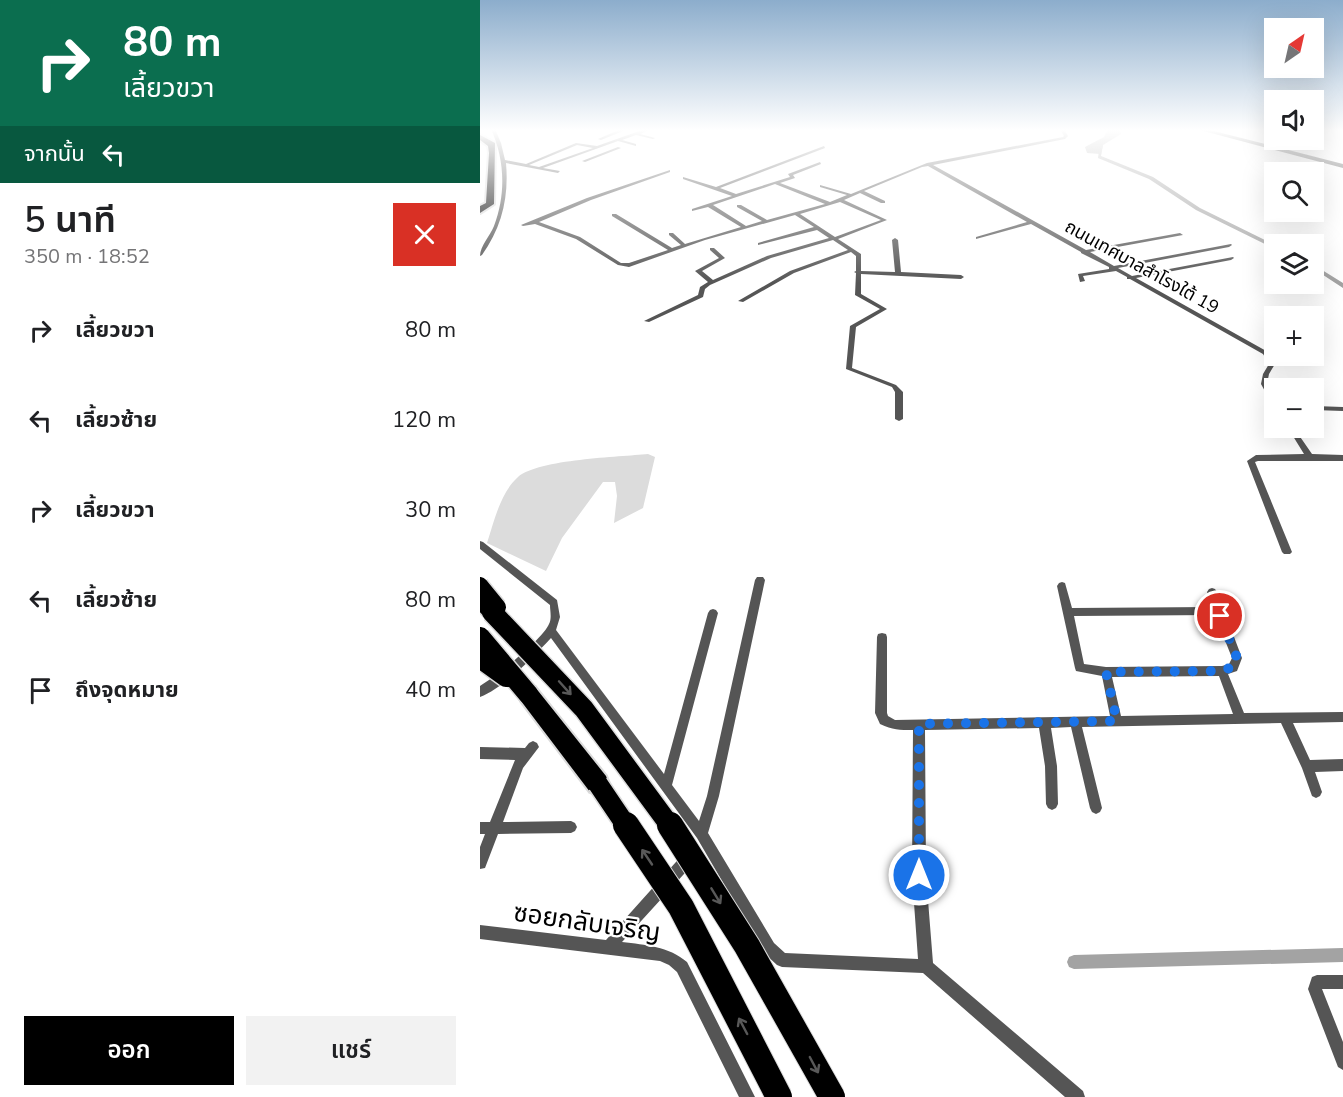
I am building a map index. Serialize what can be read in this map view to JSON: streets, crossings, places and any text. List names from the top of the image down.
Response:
{
  "streets": {
    "street": ["ถนนเทศบาลสำโรงใต้ 19", "ซอยกลับเจริญ"]
  },
  "north": "top right",
  "page": {
    "turn": ["80 m", "เลี้ยวขวา"],
    "map_buttons": ["+", "−"],
    "then": "จากนั้น",
    "heading": ["5 นาที", "350 m · 18:52"],
    "list": [
      {
        "name": "เลี้ยวขวา",
        "value": "80 m"
      },
      {
        "name": "เลี้ยวซ้าย",
        "value": "120 m"
      },
      {
        "name": "เลี้ยวขวา",
        "value": "30 m"
      },
      {
        "name": "เลี้ยวซ้าย",
        "value": "80 m"
      },
      {
        "name": "ถึงจุดหมาย",
        "value": "40 m"
      }
    ],
    "buttons": ["ออก", "แชร์"]
  }
}
